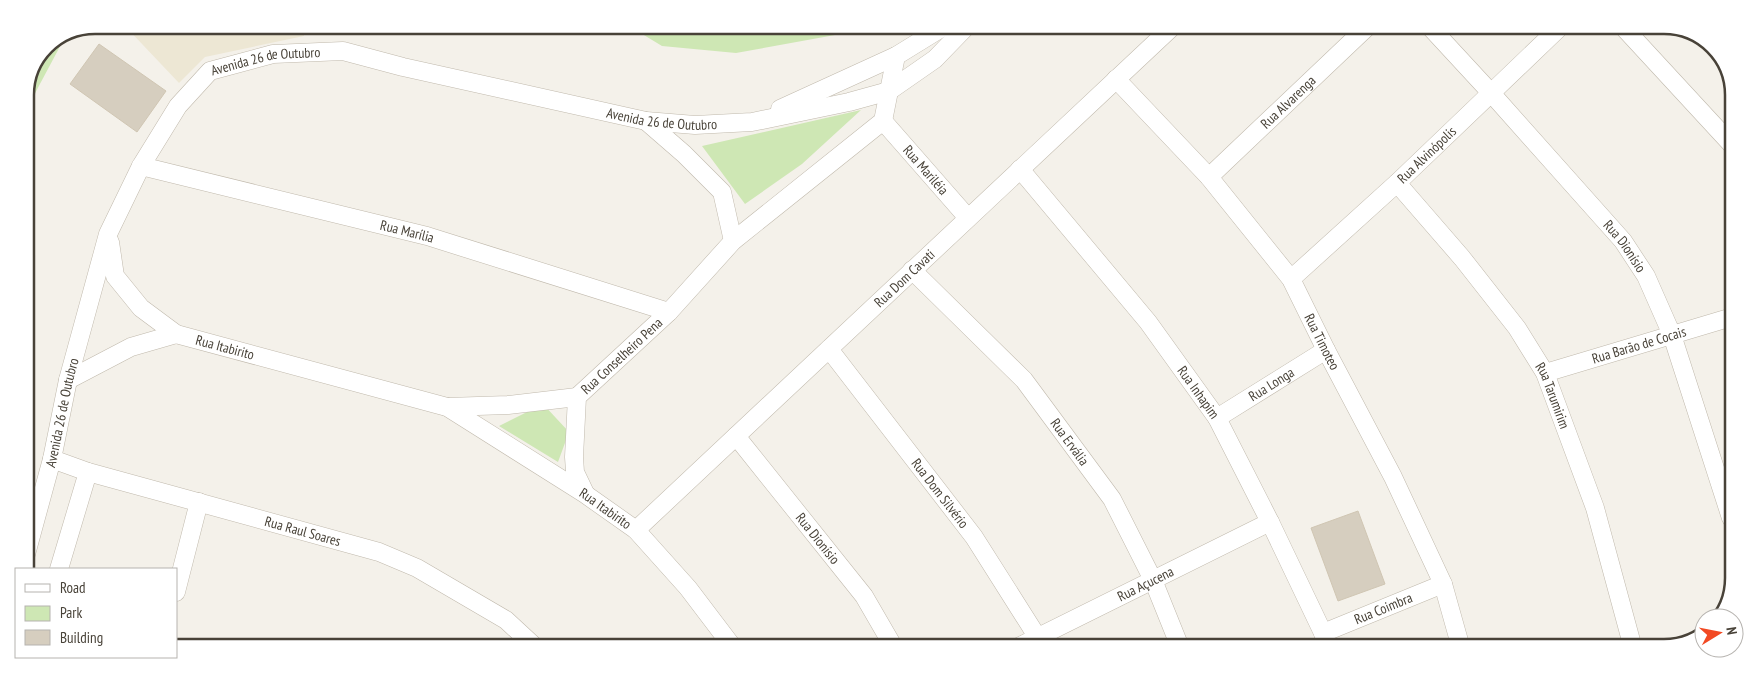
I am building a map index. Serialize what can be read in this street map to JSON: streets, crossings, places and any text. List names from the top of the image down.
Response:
{
  "streets": {
    "street": [
      "Avenida 26 de Outubro",
      "Rua Alvarenga",
      "Rua Alvinópolis",
      "Rua Mariléia",
      "Rua Marília",
      "Rua Dionísio",
      "Rua Dom Cavati",
      "Rua Timoteo",
      "Rua Barão de Cocais",
      "Rua Itabirito",
      "Rua Conselheiro Pena",
      "Rua Longa",
      "Rua Inhapim",
      "Rua Tarumirim",
      "Rua Ervália",
      "Rua Dom Silvério",
      "Rua Raul Soares",
      "Rua Açucena",
      "Rua Coimbra"
    ]
  },
  "crossings": [
    ["Avenida 26 de Outubro", "Rua Marília"],
    ["Avenida 26 de Outubro", "Rua Itabirito"],
    ["Avenida 26 de Outubro", "Rua Raul Soares"],
    ["Rua Alvarenga", "Rua Timoteo"],
    ["Rua Alvinópolis", "Rua Dionísio"],
    ["Rua Alvinópolis", "Rua Timoteo"],
    ["Rua Alvinópolis", "Rua Tarumirim"],
    ["Rua Mariléia", "Rua Dom Cavati"],
    ["Rua Mariléia", "Rua Conselheiro Pena"],
    ["Rua Marília", "Rua Conselheiro Pena"],
    ["Rua Dionísio", "Rua Dom Cavati"],
    ["Rua Dionísio", "Rua Barão de Cocais"],
    ["Rua Dom Cavati", "Rua Timoteo"],
    ["Rua Dom Cavati", "Rua Itabirito"],
    ["Rua Dom Cavati", "Rua Inhapim"],
    ["Rua Dom Cavati", "Rua Ervália"],
    ["Rua Dom Cavati", "Rua Dom Silvério"],
    ["Rua Timoteo", "Rua Longa"],
    ["Rua Timoteo", "Rua Coimbra"],
    ["Rua Barão de Cocais", "Rua Tarumirim"],
    ["Rua Itabirito", "Rua Conselheiro Pena"],
    ["Rua Longa", "Rua Inhapim"],
    ["Rua Inhapim", "Rua Açucena"],
    ["Rua Ervália", "Rua Açucena"]
  ],
  "legend": ["Road", "Park", "Building"],
  "north": "right"
}
